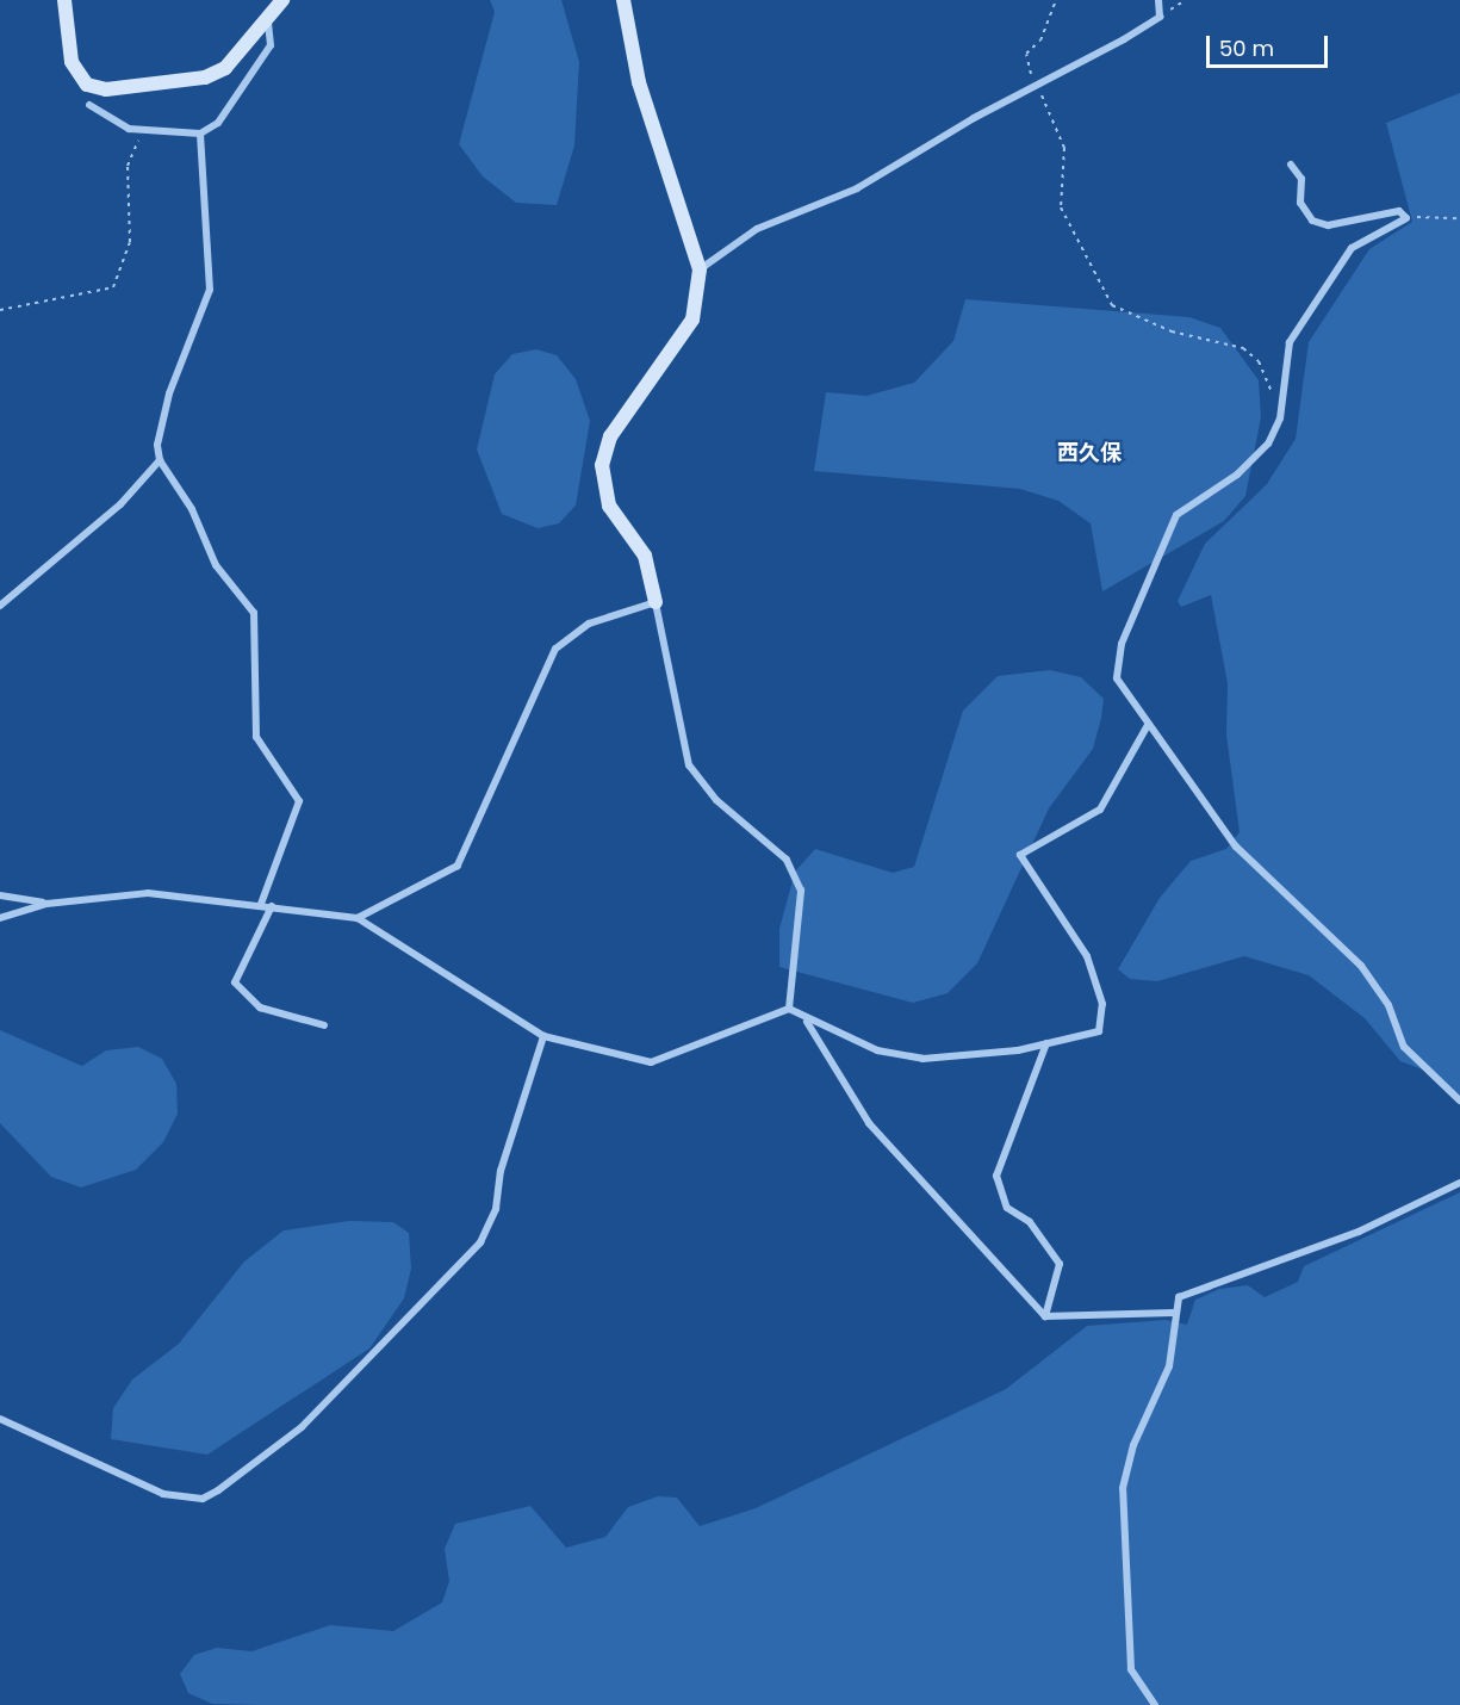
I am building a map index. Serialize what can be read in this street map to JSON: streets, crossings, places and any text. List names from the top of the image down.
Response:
{
  "districts": ["西久保"],
  "scale_bar": "50 m"
}
